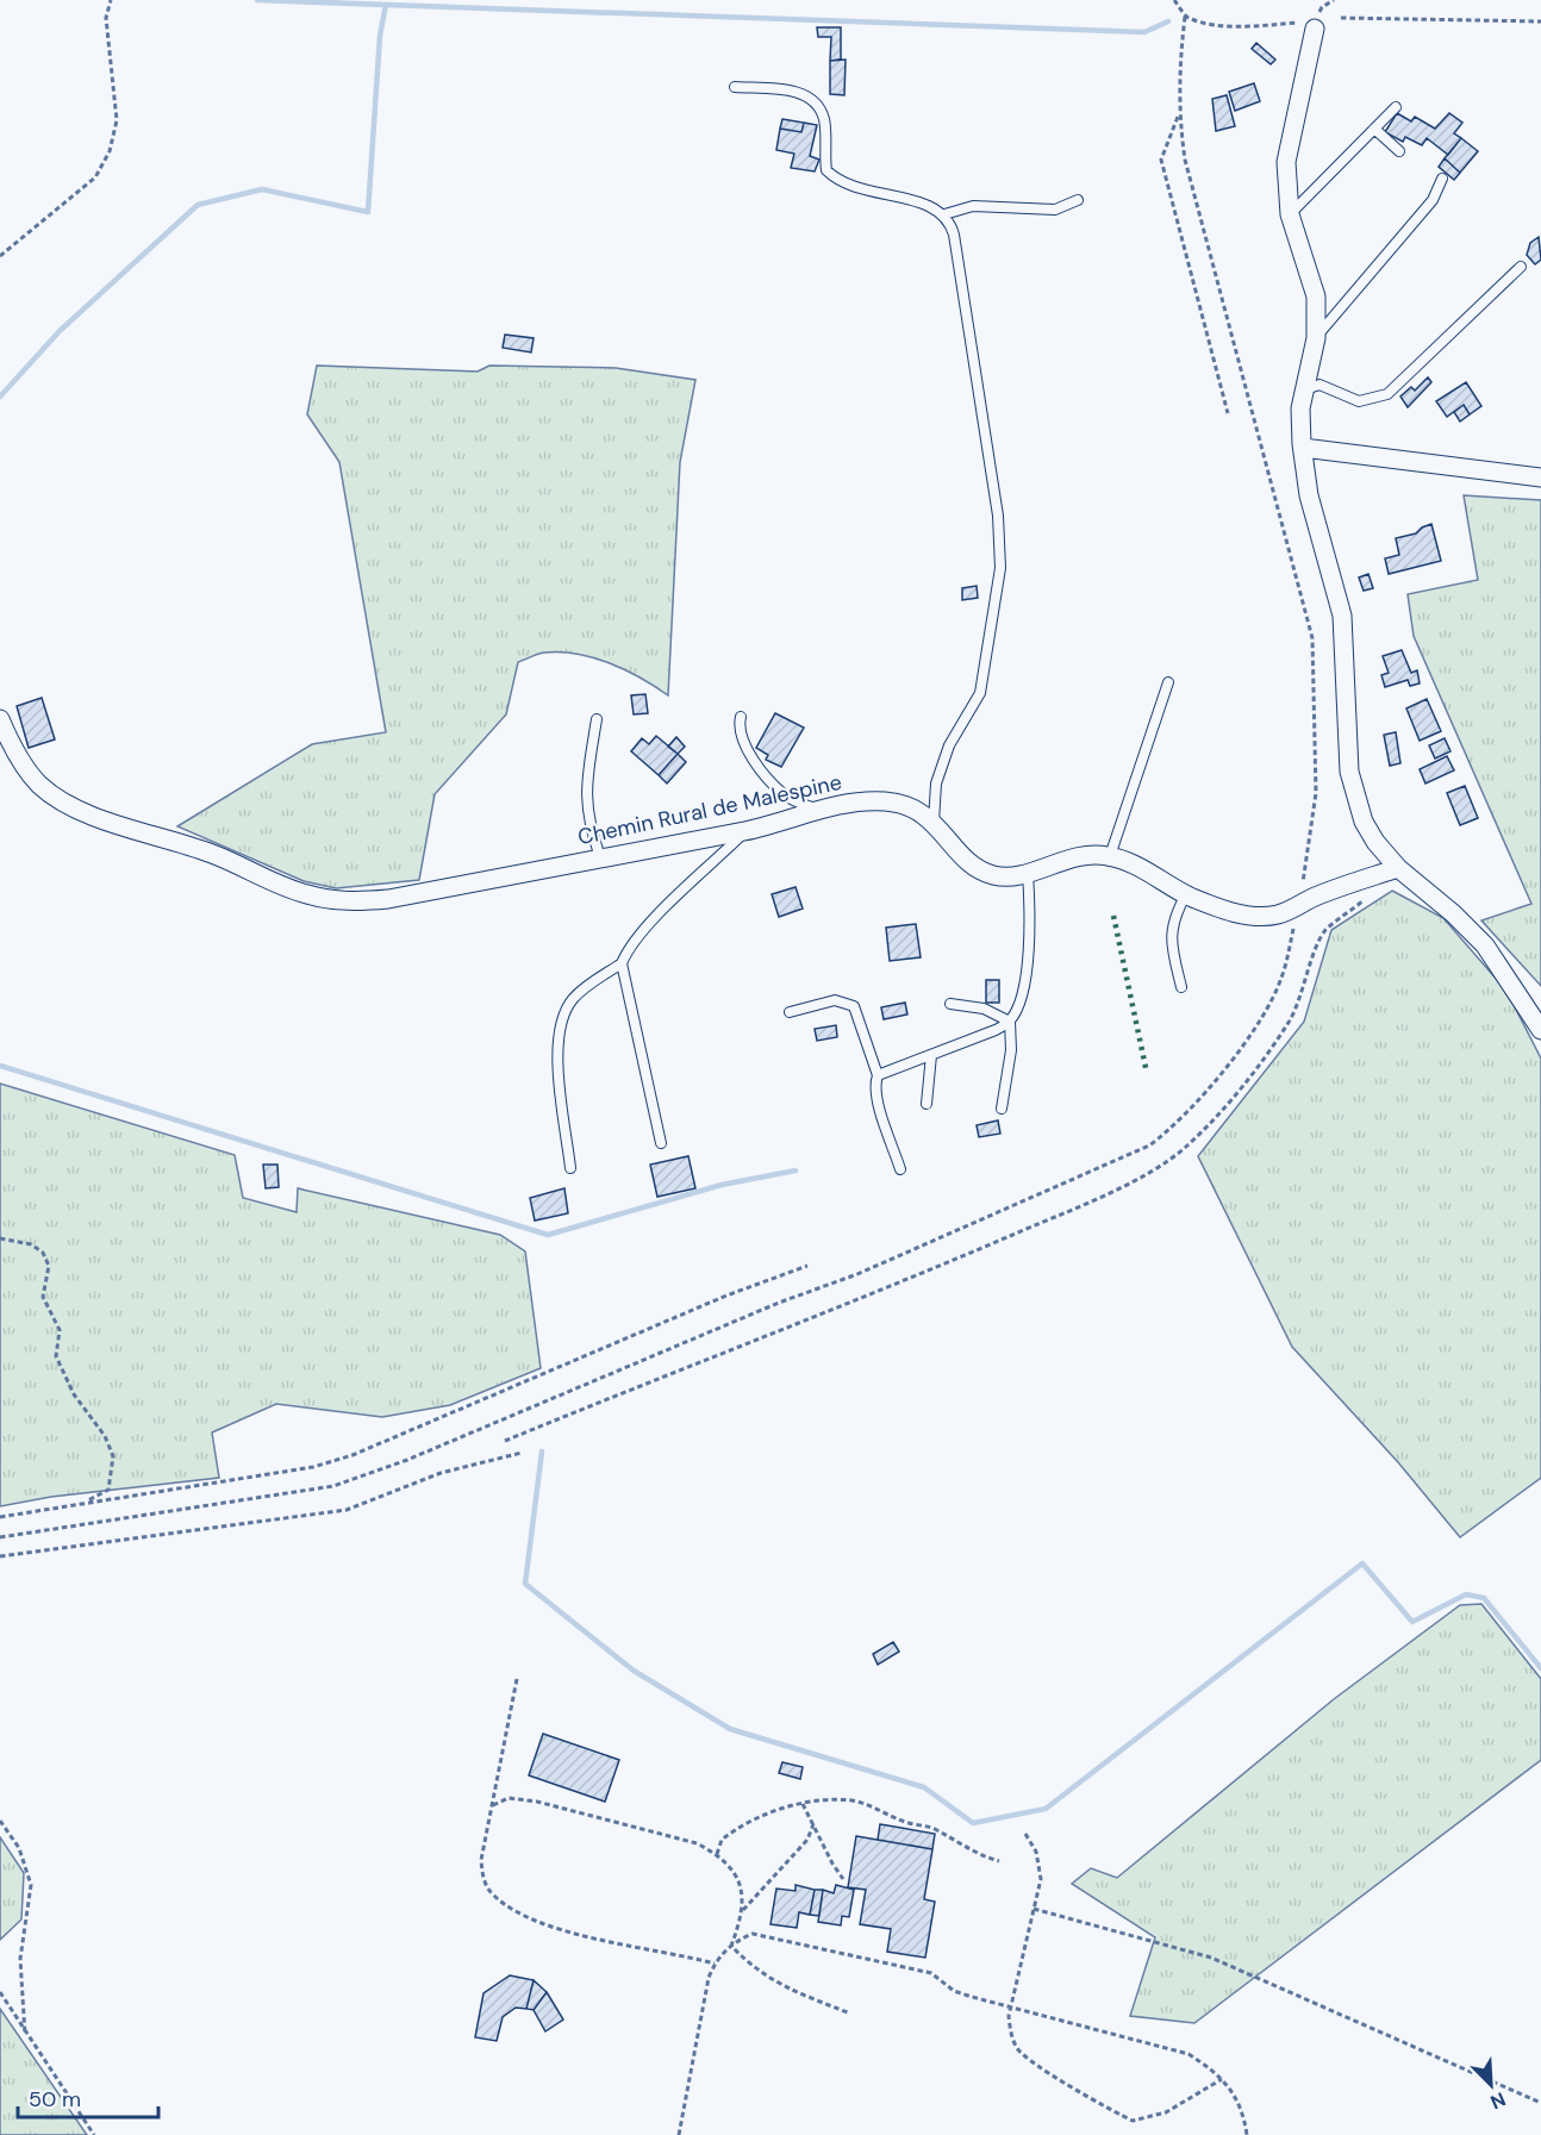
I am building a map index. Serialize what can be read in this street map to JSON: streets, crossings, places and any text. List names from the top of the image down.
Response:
{
  "streets": {
    "street": ["Chemin Rural de Malespine"]
  },
  "scale_bar": "50 m",
  "north": "bottom right"
}
